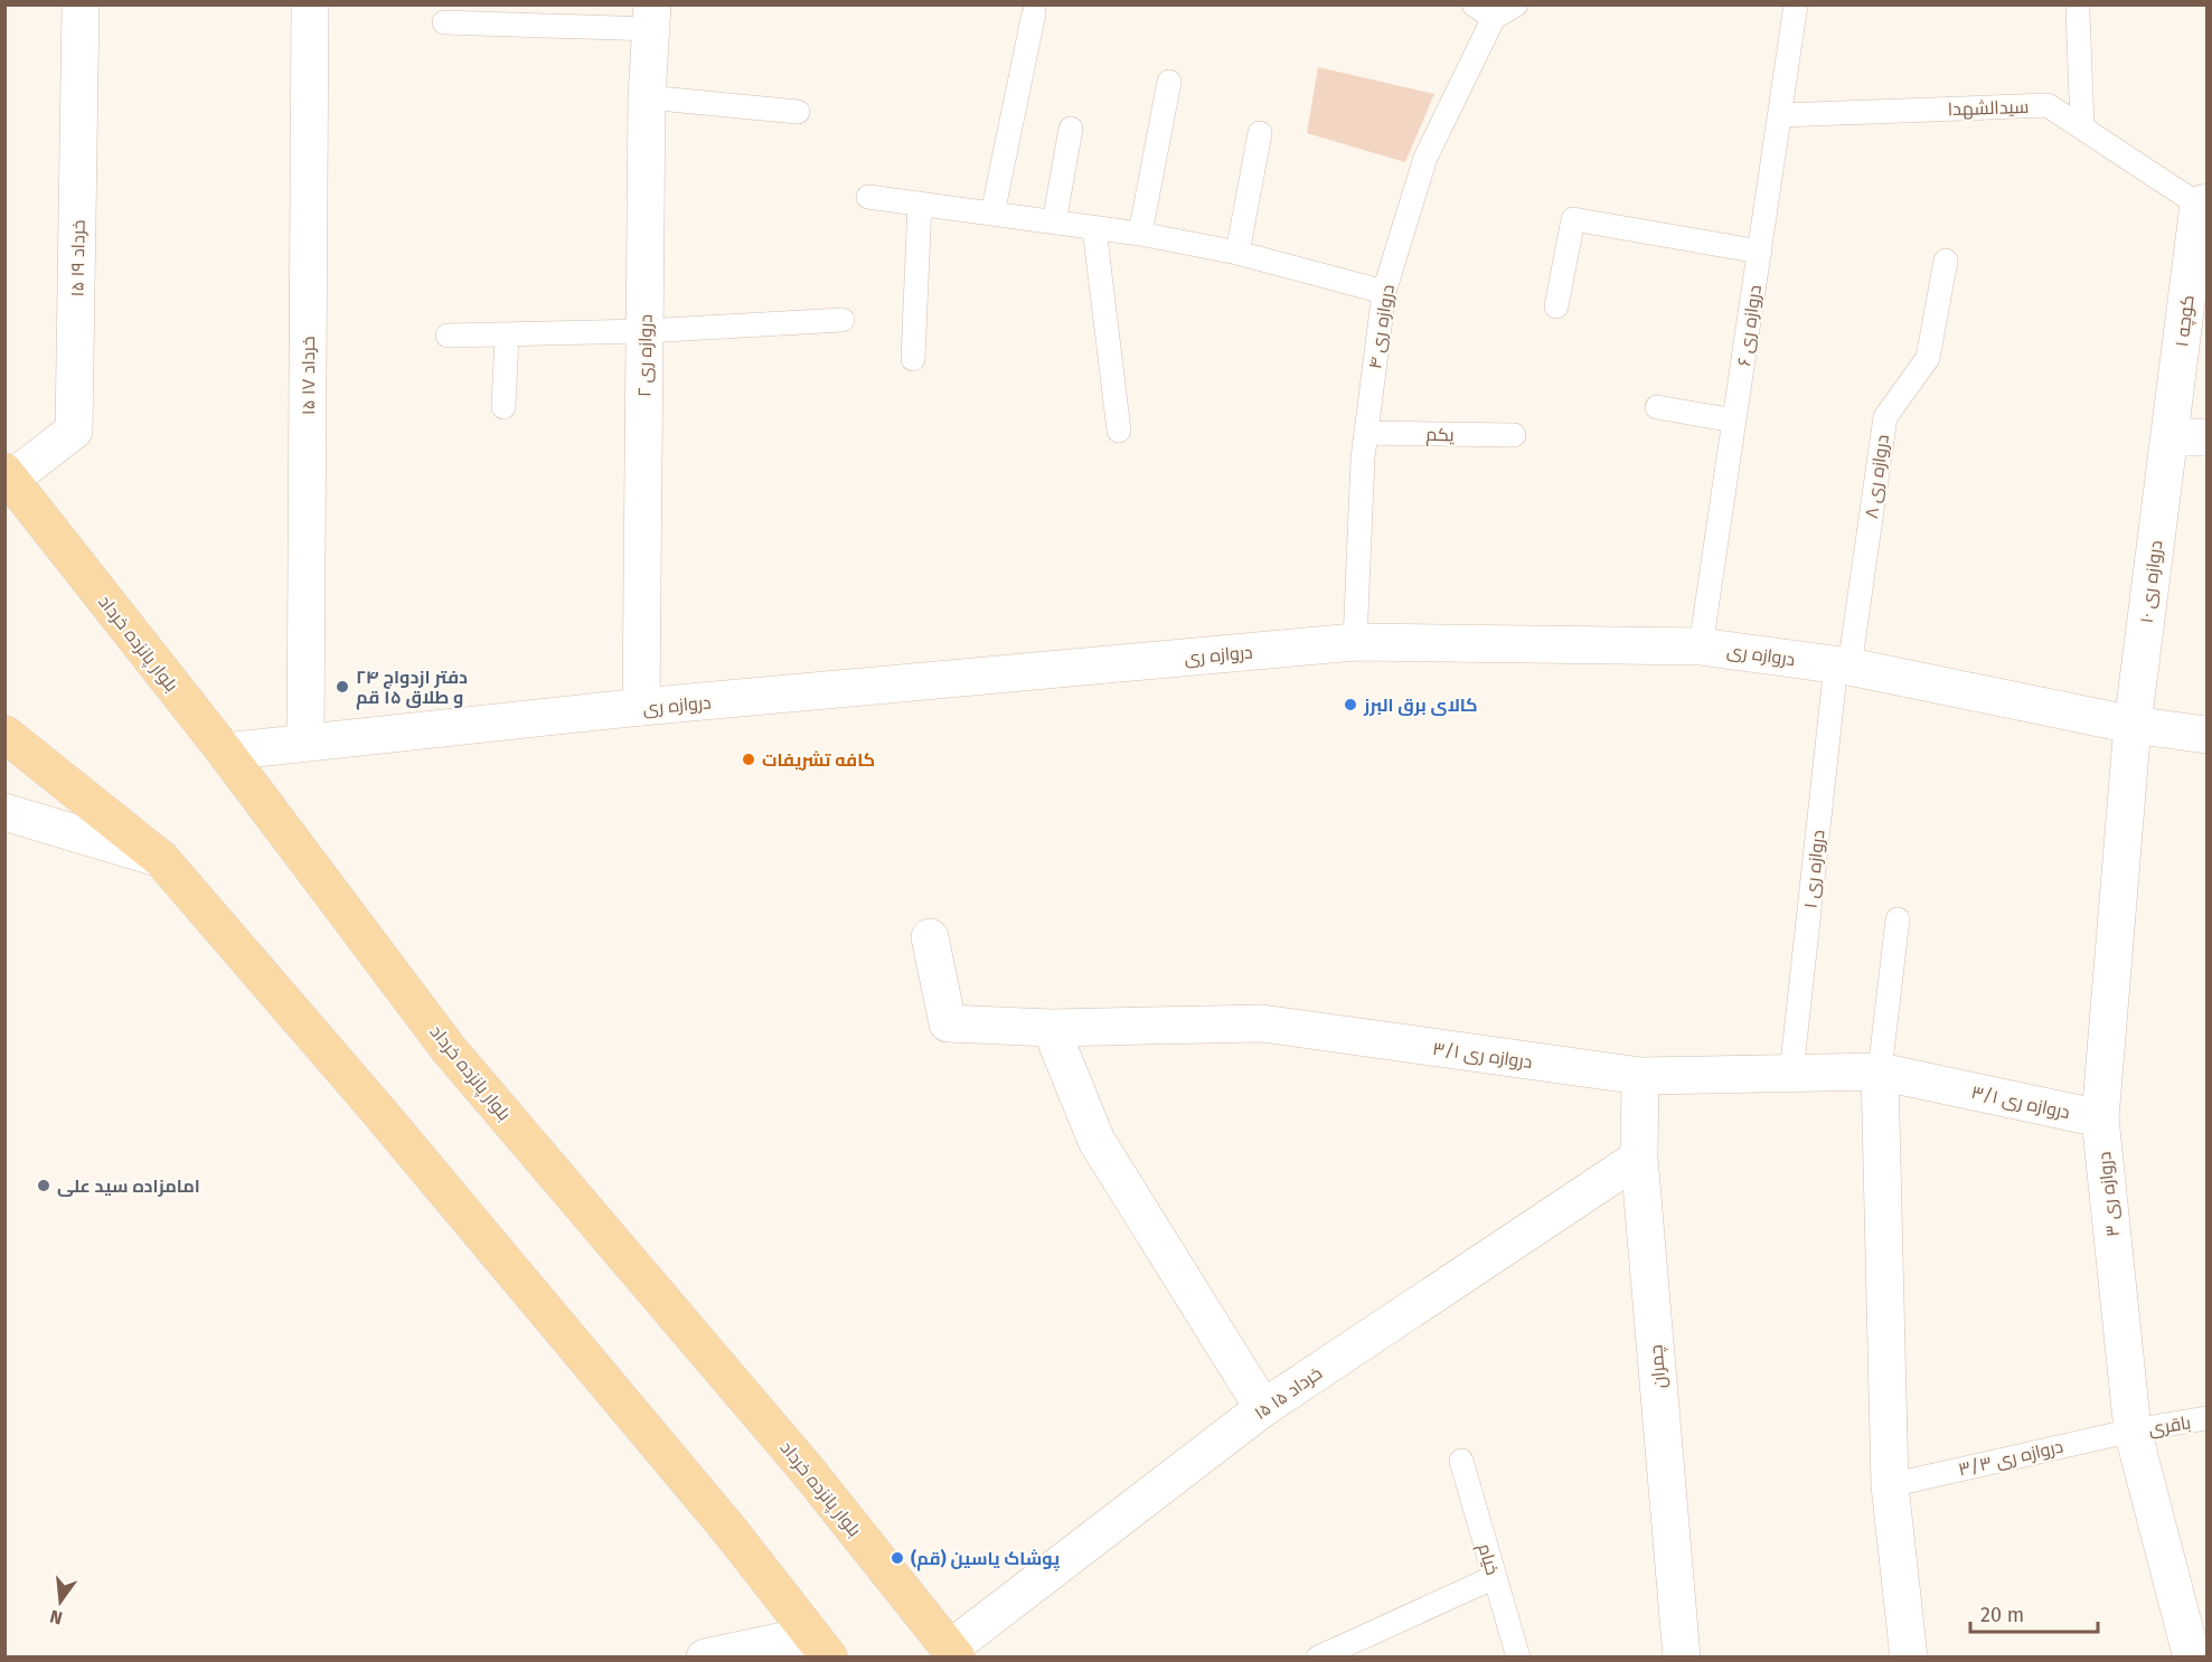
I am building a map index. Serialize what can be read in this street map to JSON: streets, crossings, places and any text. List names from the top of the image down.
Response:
{
  "streets": {
    "main road": ["بلوار پانزده خرداد"],
    "street": [
      "۱۵ خرداد ۱۹",
      "کوچه ۱",
      "دروازه ری ۲",
      "۱۵ خرداد ۱۷",
      "دروازه ری ۱۰",
      "دروازه ری",
      "دروازه ری ۳/۱",
      "دروازه ری ۳",
      "چمران",
      "۱۵ خرداد ۱۵"
    ],
    "lane": [
      "سیدالشهدا",
      "دروازه ری ۶",
      "دروازه ری ۴",
      "یکم",
      "دروازه ری ۸",
      "دروازه ری ۱",
      "باقری",
      "دروازه ری ۳/۳",
      "خیام"
    ]
  },
  "crossings": [
    ["سیدالشهدا", "کوچه ۱"],
    ["سیدالشهدا", "دروازه ری ۶"],
    ["۱۵ خرداد ۱۹", "بلوار پانزده خرداد"],
    ["کوچه ۱", "دروازه ری ۱۰"],
    ["دروازه ری ۶", "دروازه ری"],
    ["دروازه ری ۴", "یکم"],
    ["دروازه ری ۴", "دروازه ری"],
    ["دروازه ری ۲", "دروازه ری"],
    ["۱۵ خرداد ۱۷", "دروازه ری"],
    ["دروازه ری ۸", "دروازه ری"],
    ["دروازه ری ۸", "دروازه ری ۱"],
    ["دروازه ری ۱۰", "دروازه ری"],
    ["دروازه ری ۱۰", "دروازه ری ۳"],
    ["بلوار پانزده خرداد", "دروازه ری"],
    ["بلوار پانزده خرداد", "۱۵ خرداد ۱۵"],
    ["دروازه ری", "دروازه ری ۱"],
    ["دروازه ری", "دروازه ری ۳"],
    ["دروازه ری ۱", "دروازه ری ۳/۱"],
    ["دروازه ری ۳/۱", "دروازه ری ۳"],
    ["دروازه ری ۳/۱", "چمران"],
    ["دروازه ری ۳", "باقری"],
    ["دروازه ری ۳", "دروازه ری ۳/۳"],
    ["چمران", "۱۵ خرداد ۱۵"],
    ["باقری", "دروازه ری ۳/۳"]
  ],
  "places": [
    "دفتر ازدواج ۲۴ و طلاق ۱۵ قم",
    "کالای برق البرز",
    "کافه تشریفات",
    "امامزاده سید علی",
    "پوشاک یاسین (قم)"
  ],
  "scale_bar": "20 m",
  "north": "bottom"
}
